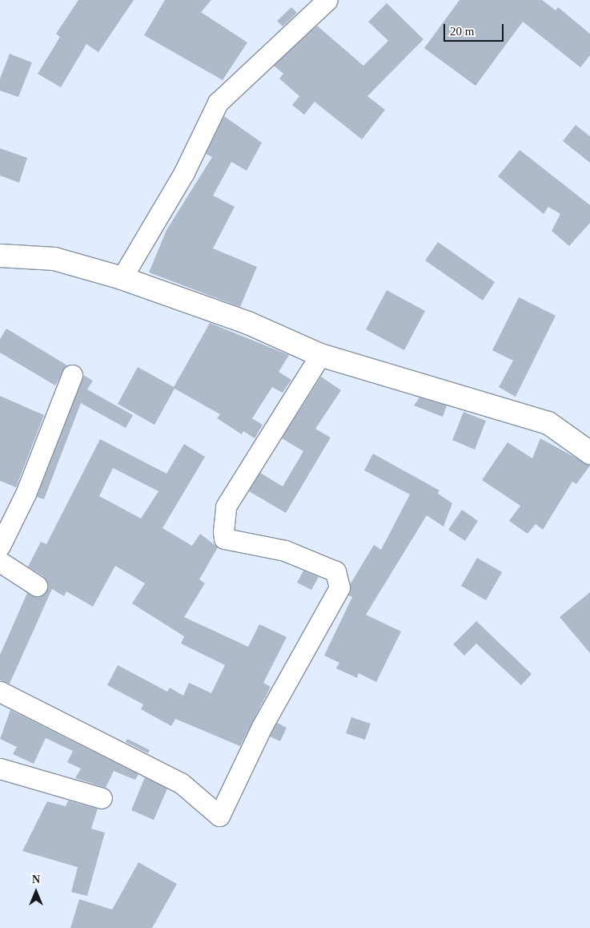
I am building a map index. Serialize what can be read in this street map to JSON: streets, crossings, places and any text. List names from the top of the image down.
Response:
{
  "scale_bar": "20 m",
  "north": "top"
}
